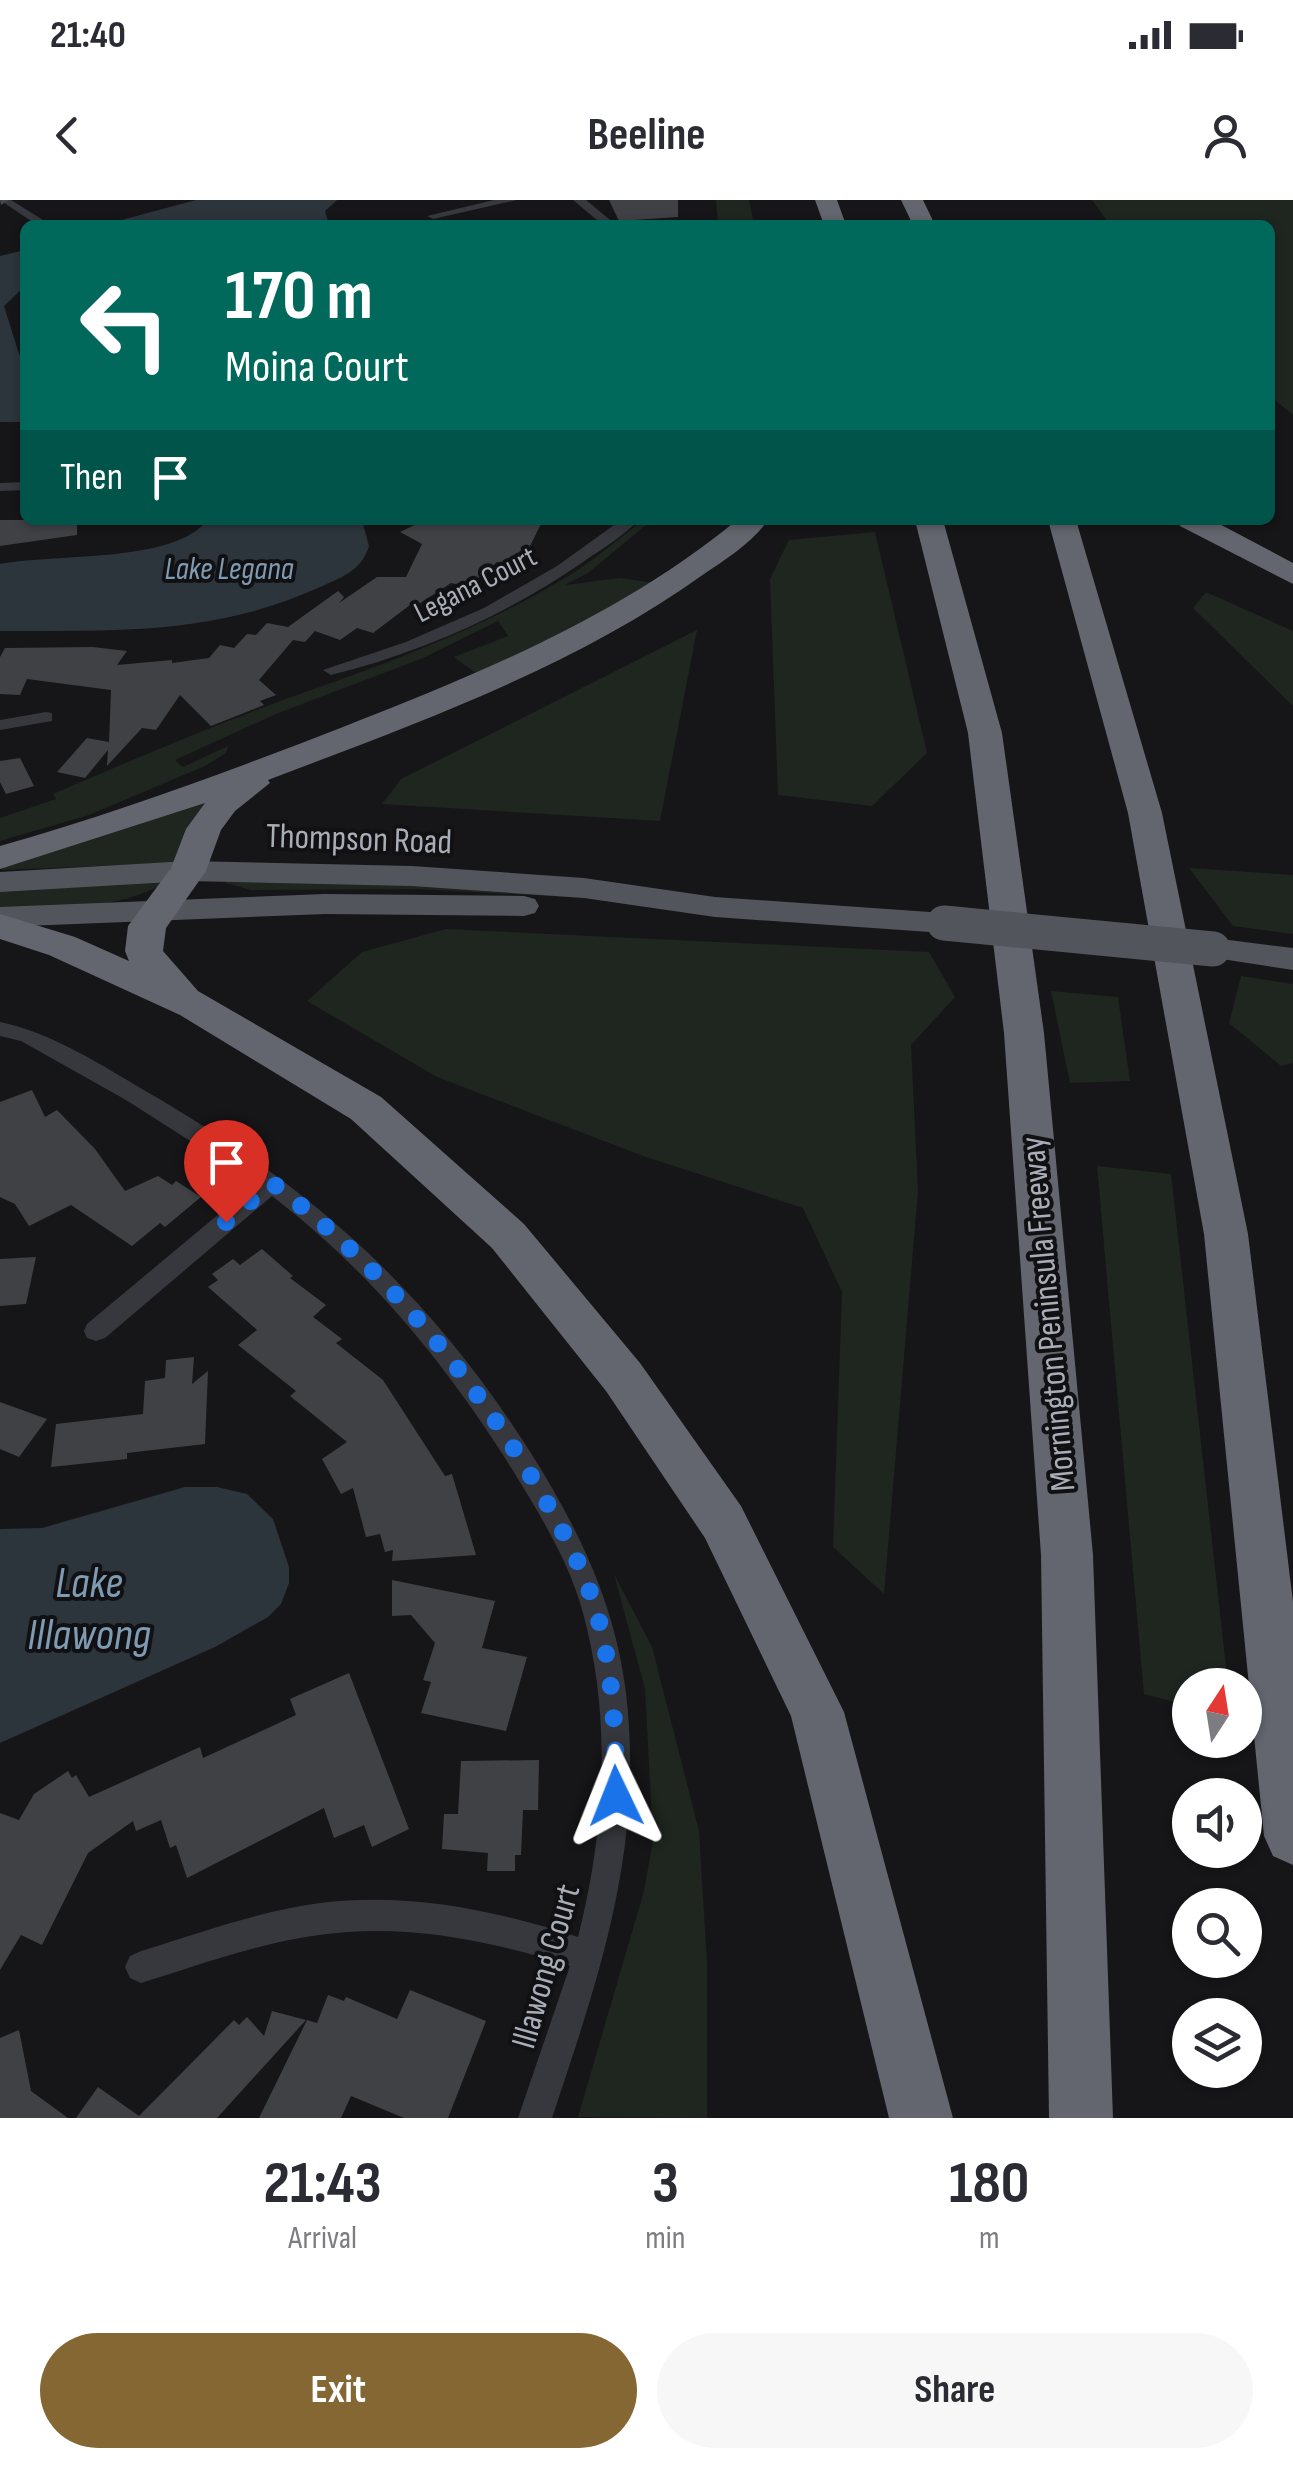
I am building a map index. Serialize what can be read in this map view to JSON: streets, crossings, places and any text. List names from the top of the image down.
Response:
{
  "streets": {
    "highway": ["Mornington Peninsula Freeway"],
    "main road": ["Thompson Road"],
    "street": ["Legana Court", "Illawong Court"]
  },
  "water": ["Lake Legana", "Lake Illawong"],
  "north": "top",
  "page": {
    "status": "21:40",
    "header": "Beeline",
    "turn": ["170 m", "Moina Court"],
    "then": "Then",
    "eta": [
      "21:43",
      "Arrival",
      "3",
      "min",
      "180",
      "m"
    ],
    "buttons": ["Exit", "Share"]
  }
}
